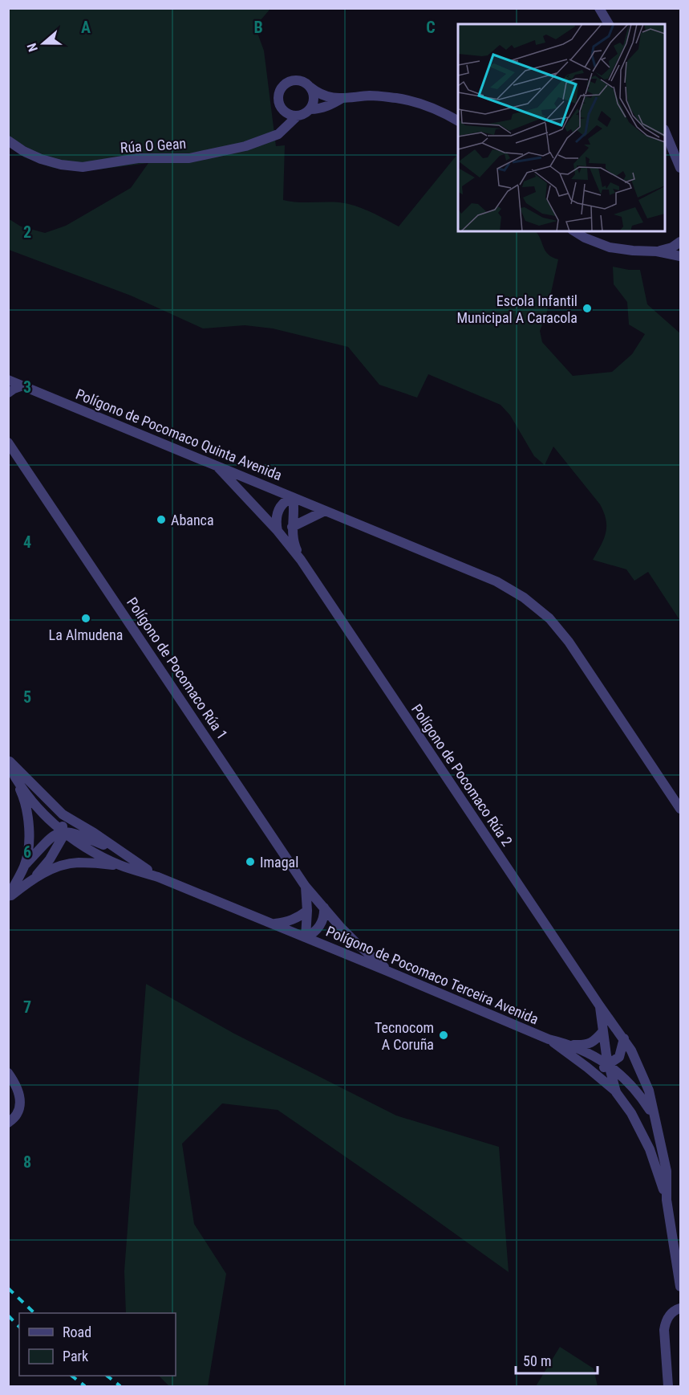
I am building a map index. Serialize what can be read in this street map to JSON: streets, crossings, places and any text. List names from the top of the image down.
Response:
{
  "streets": {
    "street": [
      "Rúa O Gean",
      "Polígono de Pocomaco Quinta Avenida",
      "Polígono de Pocomaco Rúa 1",
      "Polígono de Pocomaco Rúa 2",
      "Polígono de Pocomaco Terceira Avenida"
    ]
  },
  "crossings": [
    ["Polígono de Pocomaco Quinta Avenida", "Polígono de Pocomaco Rúa 2"],
    ["Polígono de Pocomaco Rúa 1", "Polígono de Pocomaco Terceira Avenida"],
    ["Polígono de Pocomaco Rúa 2", "Polígono de Pocomaco Terceira Avenida"]
  ],
  "places": [
    "Escola Infantil Municipal A Caracola",
    "Abanca",
    "La Almudena",
    "Imagal",
    "Tecnocom A Coruña"
  ],
  "legend": ["Road", "Park"],
  "scale_bar": "50 m",
  "north": "left",
  "grid": {
    "columns": ["A", "B", "C"],
    "rows": [
      "2",
      "3",
      "4",
      "5",
      "6",
      "7",
      "8"
    ]
  }
}
